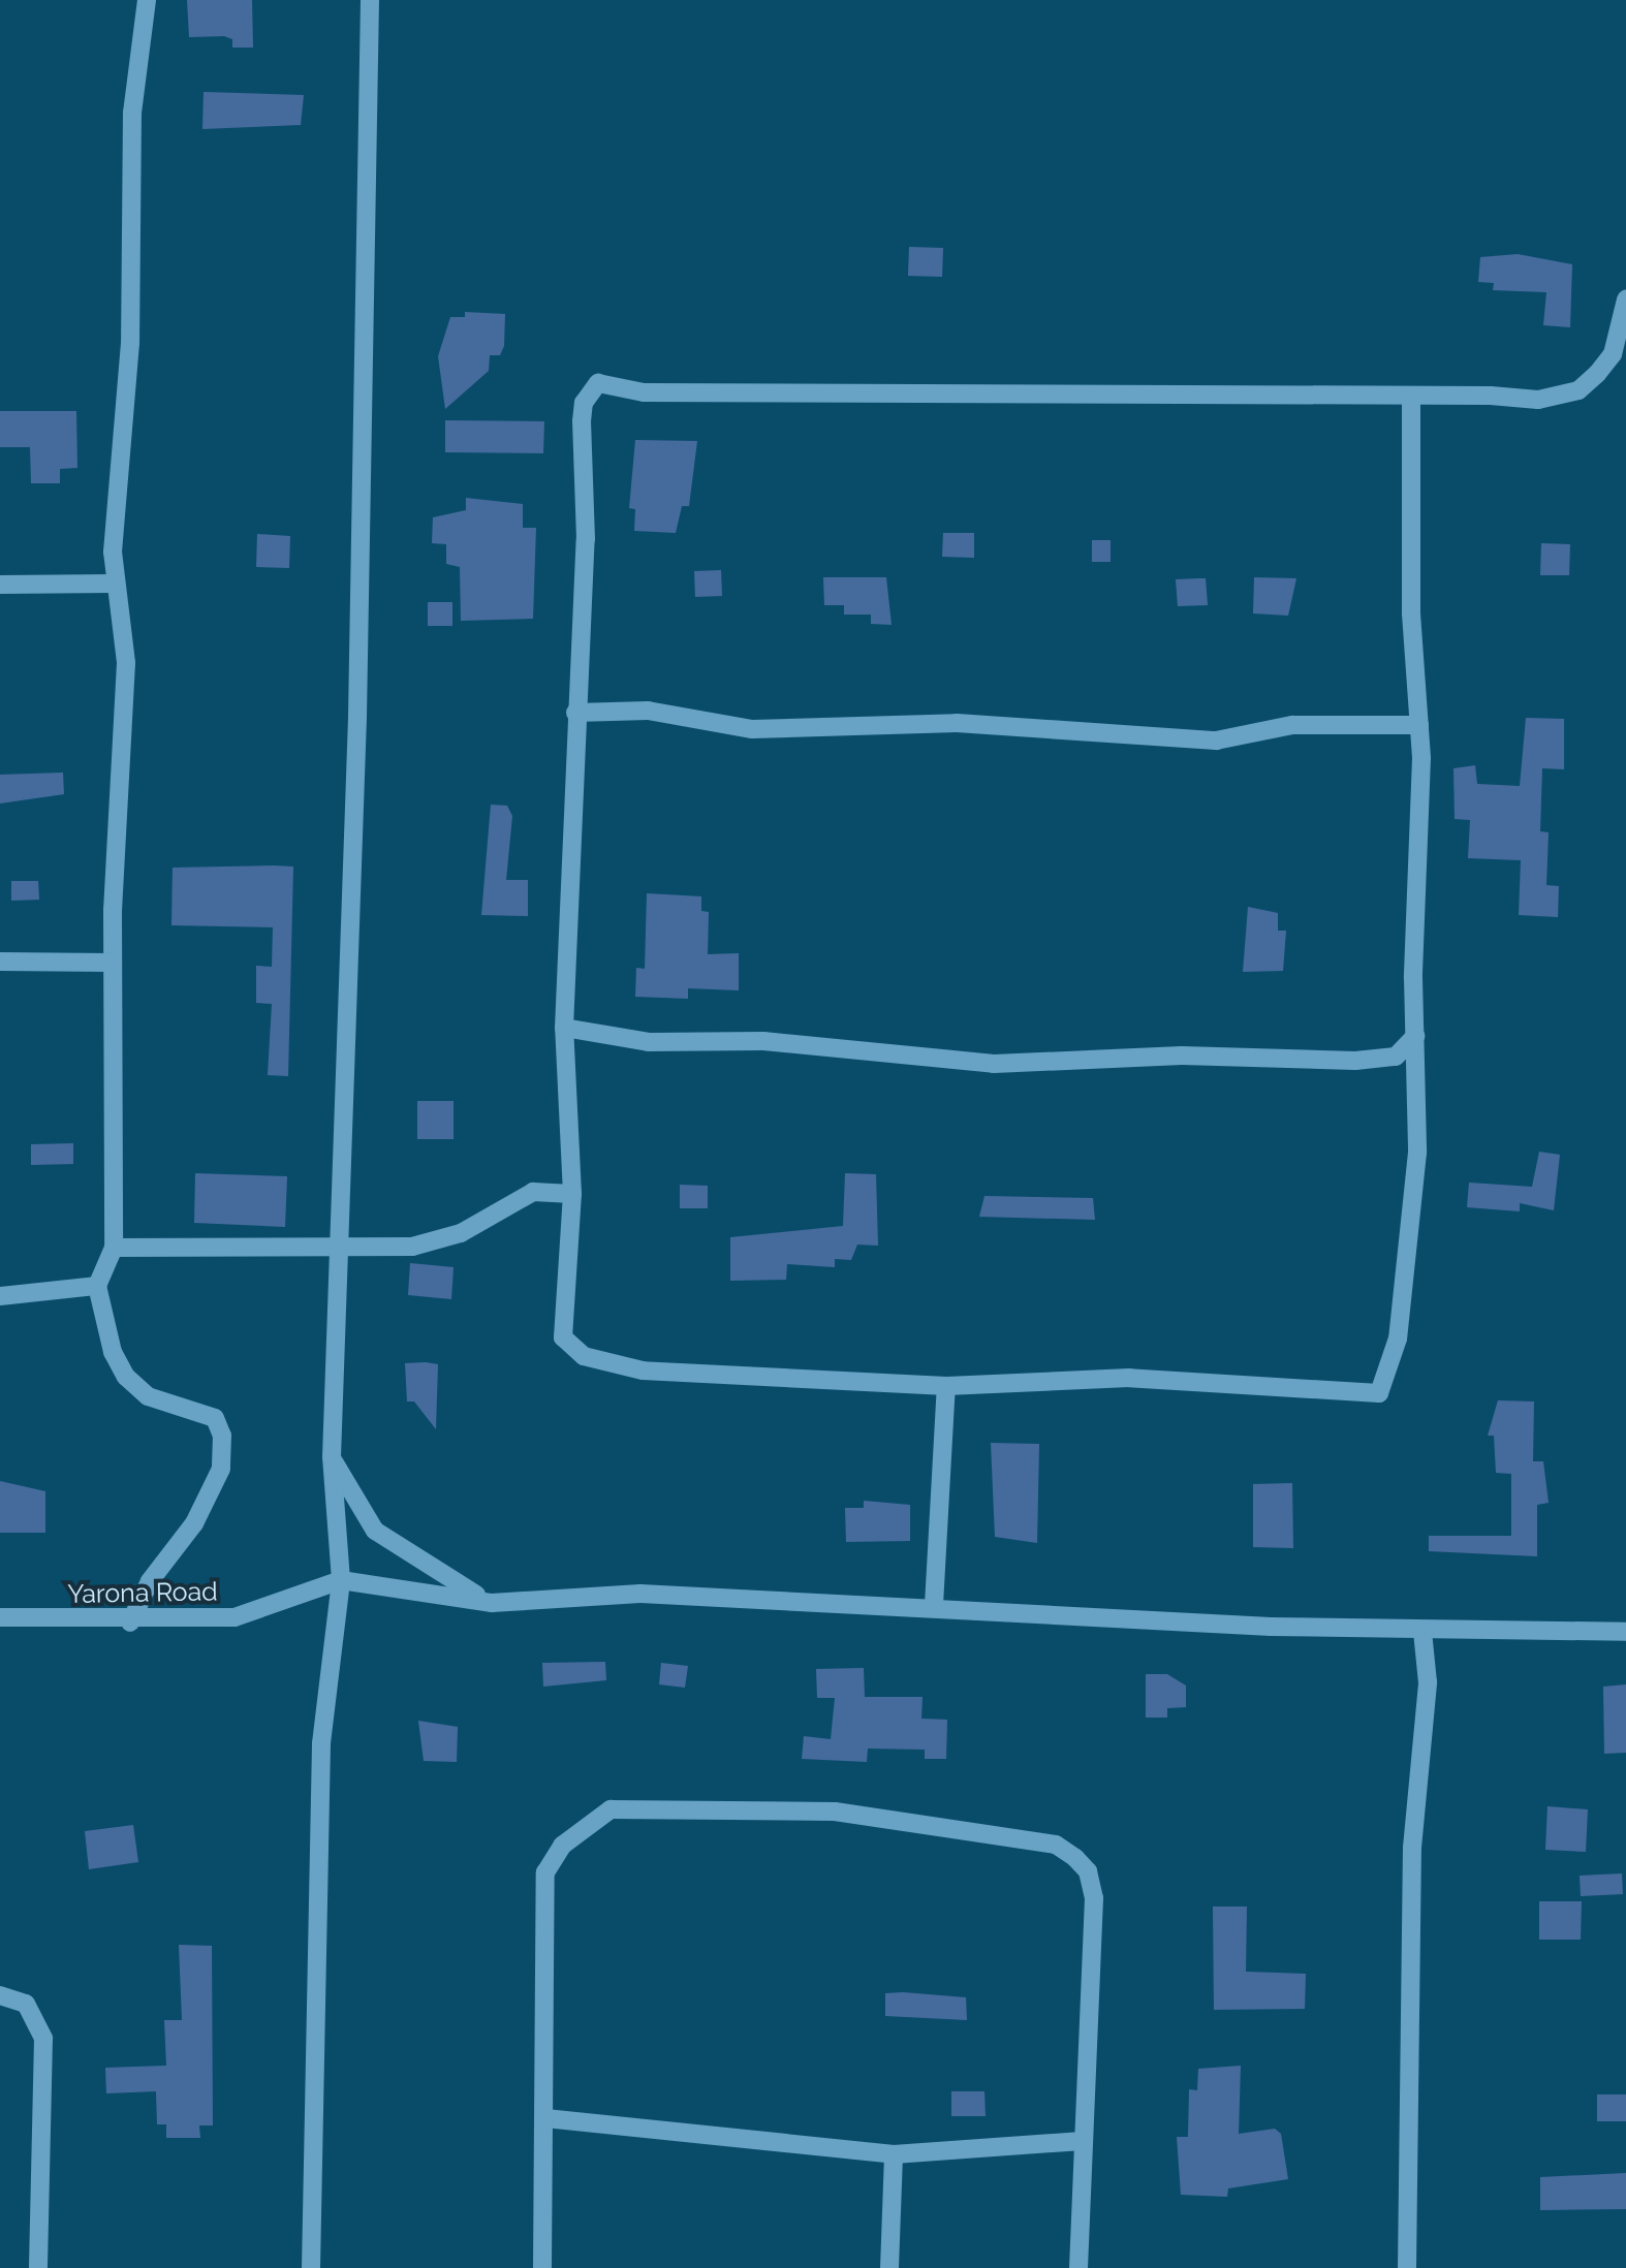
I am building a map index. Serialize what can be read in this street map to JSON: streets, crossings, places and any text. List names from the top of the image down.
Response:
{
  "streets": {
    "street": ["Yarona Road"]
  }
}
